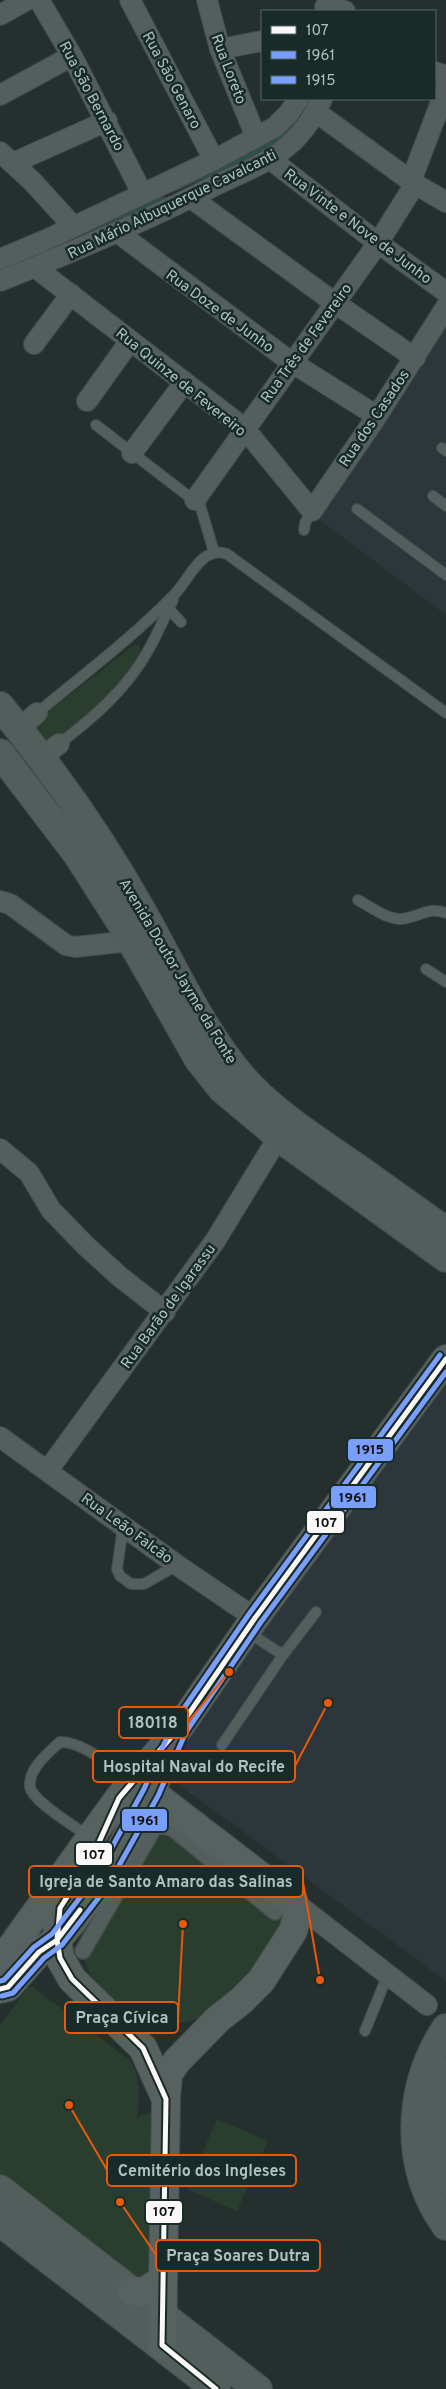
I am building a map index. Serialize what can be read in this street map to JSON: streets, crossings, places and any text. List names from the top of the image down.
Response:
{
  "streets": {
    "main road": ["Avenida Doutor Jayme da Fonte"],
    "street": [
      "Rua Loreto",
      "Rua São Genaro",
      "Rua São Bernardo",
      "Rua Mário Albuquerque Cavalcanti",
      "Rua Vinte e Nove de Junho",
      "Rua Doze de Junho",
      "Rua Três de Fevereiro",
      "Rua Quinze de Fevereiro",
      "Rua dos Casados",
      "Rua Barão de Igarassu",
      "Rua Leão Falcão"
    ]
  },
  "crossings": [
    ["Rua Loreto", "Rua Mário Albuquerque Cavalcanti"],
    ["Rua São Genaro", "Rua Mário Albuquerque Cavalcanti"],
    ["Rua São Bernardo", "Rua Mário Albuquerque Cavalcanti"],
    ["Rua Mário Albuquerque Cavalcanti", "Rua Vinte e Nove de Junho"],
    ["Rua Mário Albuquerque Cavalcanti", "Rua Doze de Junho"],
    ["Rua Mário Albuquerque Cavalcanti", "Rua Quinze de Fevereiro"],
    ["Rua Vinte e Nove de Junho", "Rua Três de Fevereiro"],
    ["Rua Doze de Junho", "Rua Três de Fevereiro"],
    ["Rua Doze de Junho", "Rua dos Casados"],
    ["Rua Três de Fevereiro", "Rua Quinze de Fevereiro"],
    ["Rua Quinze de Fevereiro", "Rua dos Casados"],
    ["Avenida Doutor Jayme da Fonte", "Rua Barão de Igarassu"],
    ["Rua Barão de Igarassu", "Rua Leão Falcão"]
  ],
  "places": [
    "180118",
    "Hospital Naval do Recife",
    "Praça Cívica",
    "Igreja de Santo Amaro das Salinas",
    "Cemitério dos Ingleses",
    "Praça Soares Dutra"
  ],
  "lines": ["transit line 1915", "transit line 107", "transit line 1961"],
  "legend": ["107", "1961", "1915"]
}
